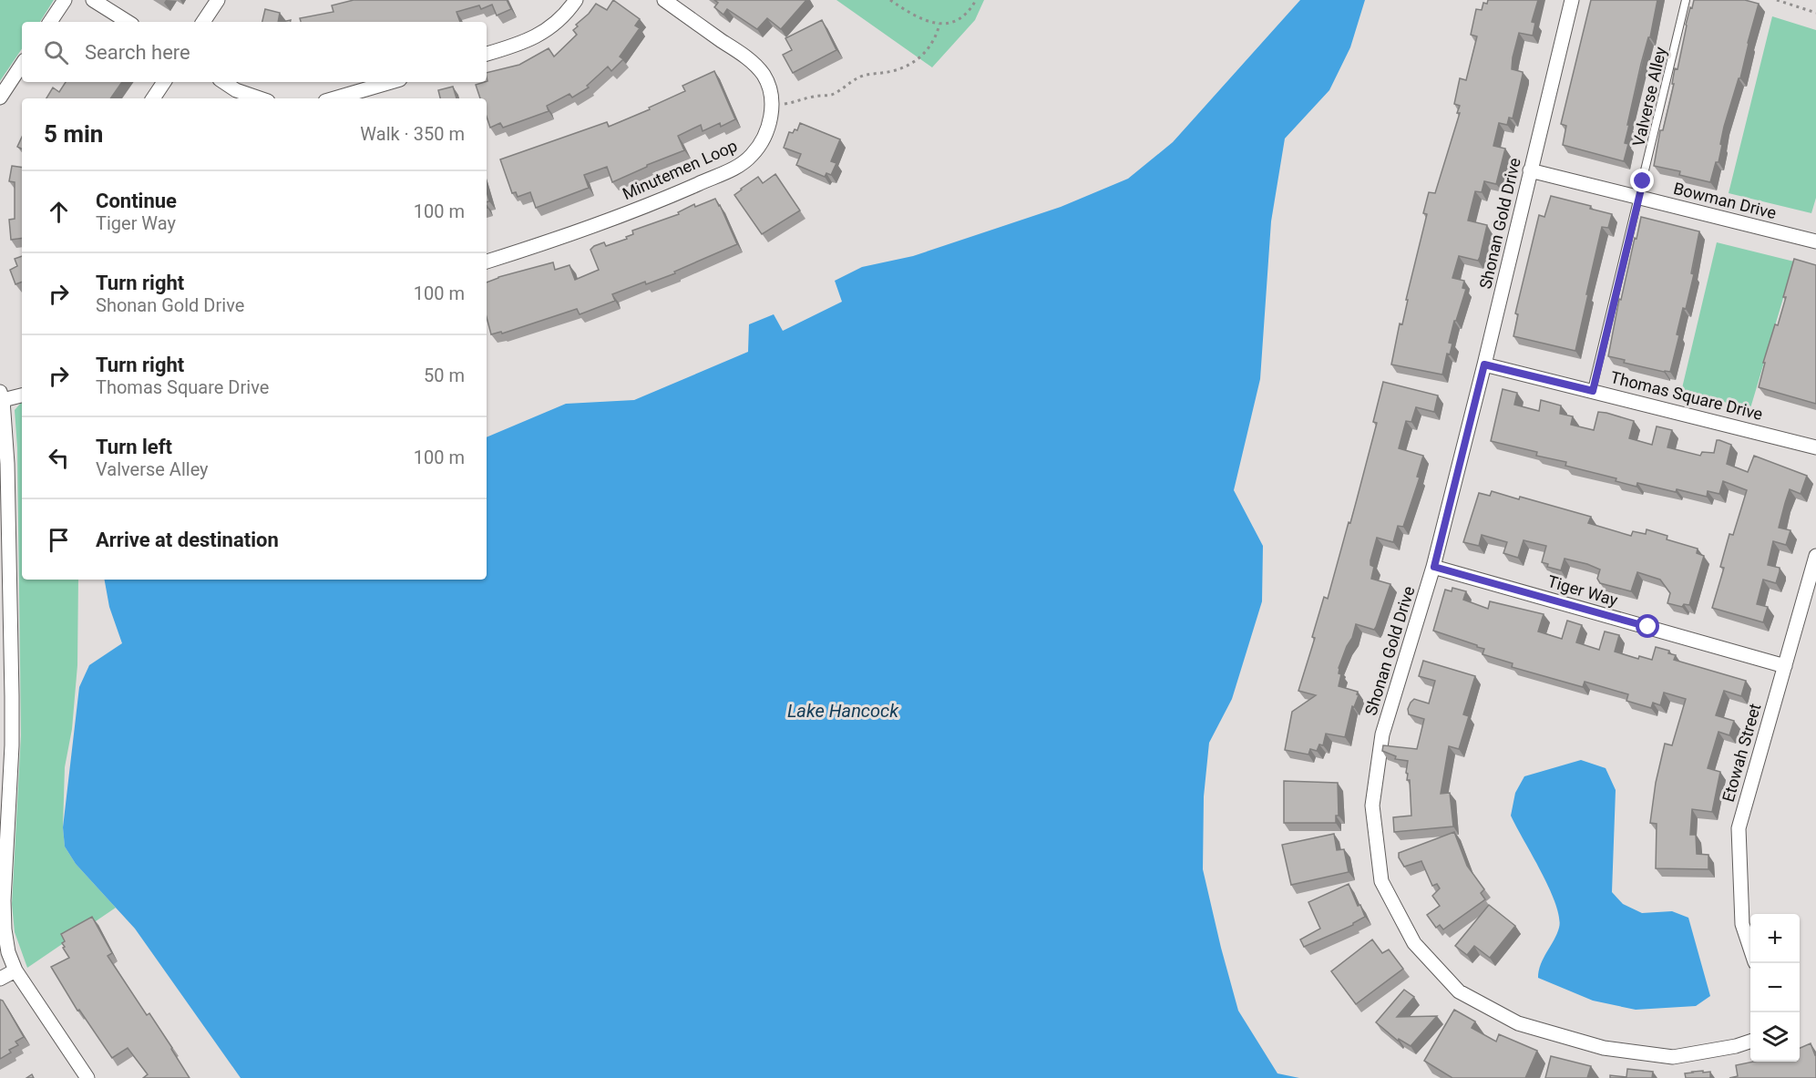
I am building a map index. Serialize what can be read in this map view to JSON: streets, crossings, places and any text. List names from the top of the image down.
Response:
{
  "streets": {
    "street": [
      "Minutemen Loop",
      "Bowman Drive",
      "Shonan Gold Drive",
      "Thomas Square Drive",
      "Tiger Way",
      "Etowah Street"
    ],
    "lane": ["Valverse Alley"]
  },
  "crossings": [
    ["Valverse Alley", "Bowman Drive"],
    ["Valverse Alley", "Thomas Square Drive"],
    ["Bowman Drive", "Shonan Gold Drive"],
    ["Shonan Gold Drive", "Thomas Square Drive"],
    ["Shonan Gold Drive", "Tiger Way"],
    ["Tiger Way", "Etowah Street"]
  ],
  "water": ["Lake Hancock"],
  "page": {
    "search": "Search here",
    "heading": ["5 min", "Walk · 350 m"],
    "list": [
      ["Continue", "Tiger Way", "100 m"],
      ["Turn right", "Shonan Gold Drive", "100 m"],
      ["Turn right", "Thomas Square Drive", "50 m"],
      ["Turn left", "Valverse Alley", "100 m"],
      "Arrive at destination"
    ],
    "map_buttons": ["+", "−"]
  }
}
